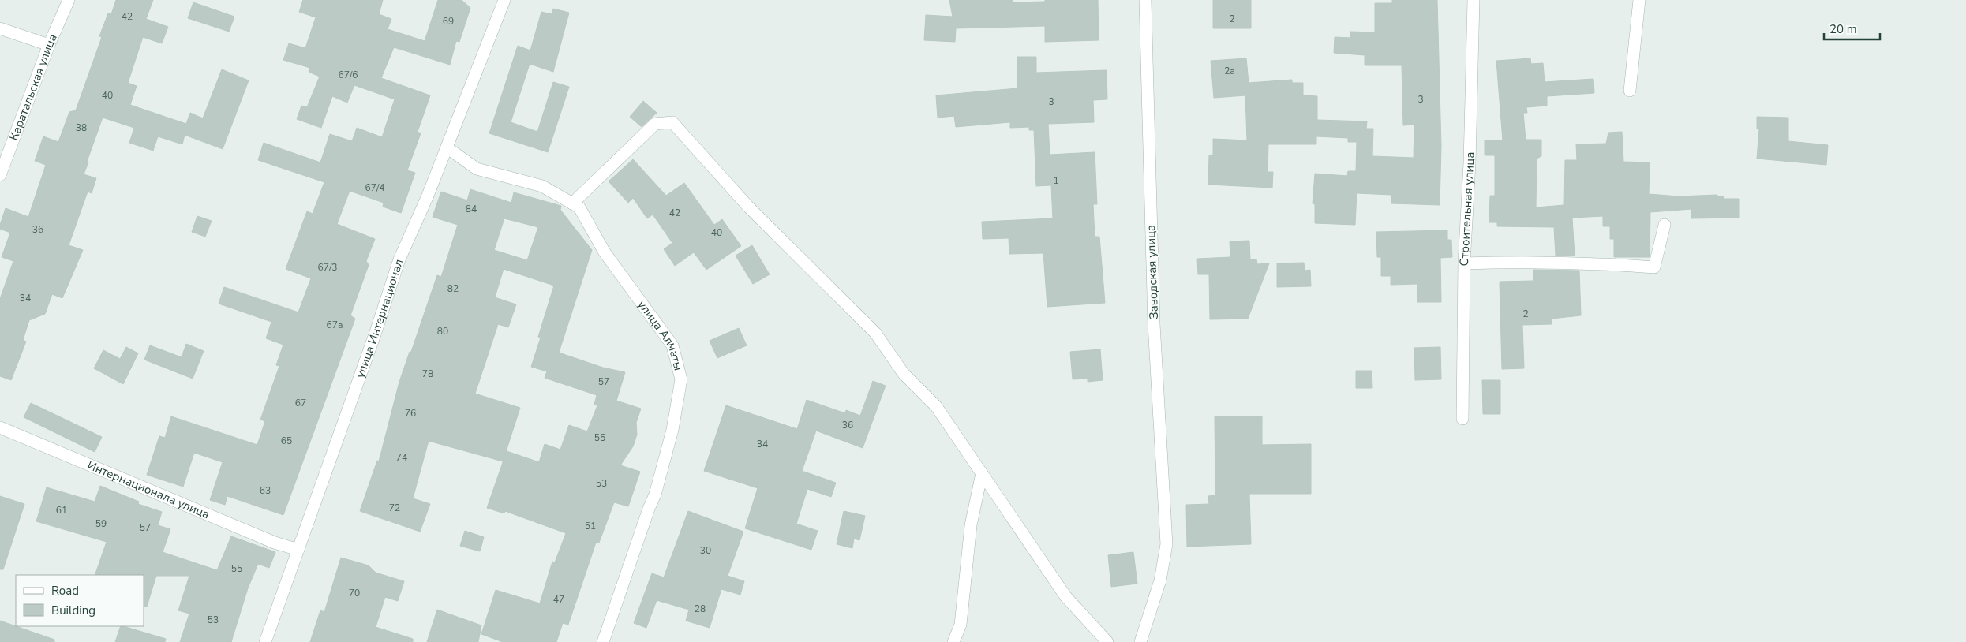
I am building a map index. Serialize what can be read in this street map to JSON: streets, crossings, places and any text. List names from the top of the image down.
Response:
{
  "streets": {
    "street": [
      "Каратальская улица",
      "Строительная улица",
      "Заводская улица",
      "улица Интернационал",
      "улица Алматы",
      "Интернационала улица"
    ]
  },
  "crossings": [
    ["улица Интернационал", "улица Алматы"],
    ["улица Интернационал", "Интернационала улица"]
  ],
  "house_numbers": [
    "42",
    "2",
    "69",
    "2а",
    "67/6",
    "40",
    "3",
    "3",
    "38",
    "1",
    "67/4",
    "84",
    "42",
    "36",
    "40",
    "67/3",
    "82",
    "34",
    "2",
    "67а",
    "80",
    "78",
    "57",
    "67",
    "76",
    "36",
    "55",
    "65",
    "34",
    "74",
    "53",
    "63",
    "72",
    "61",
    "59",
    "51",
    "57",
    "30",
    "55",
    "70",
    "47",
    "28",
    "53"
  ],
  "legend": ["Road", "Building"],
  "scale_bar": "20 m"
}
